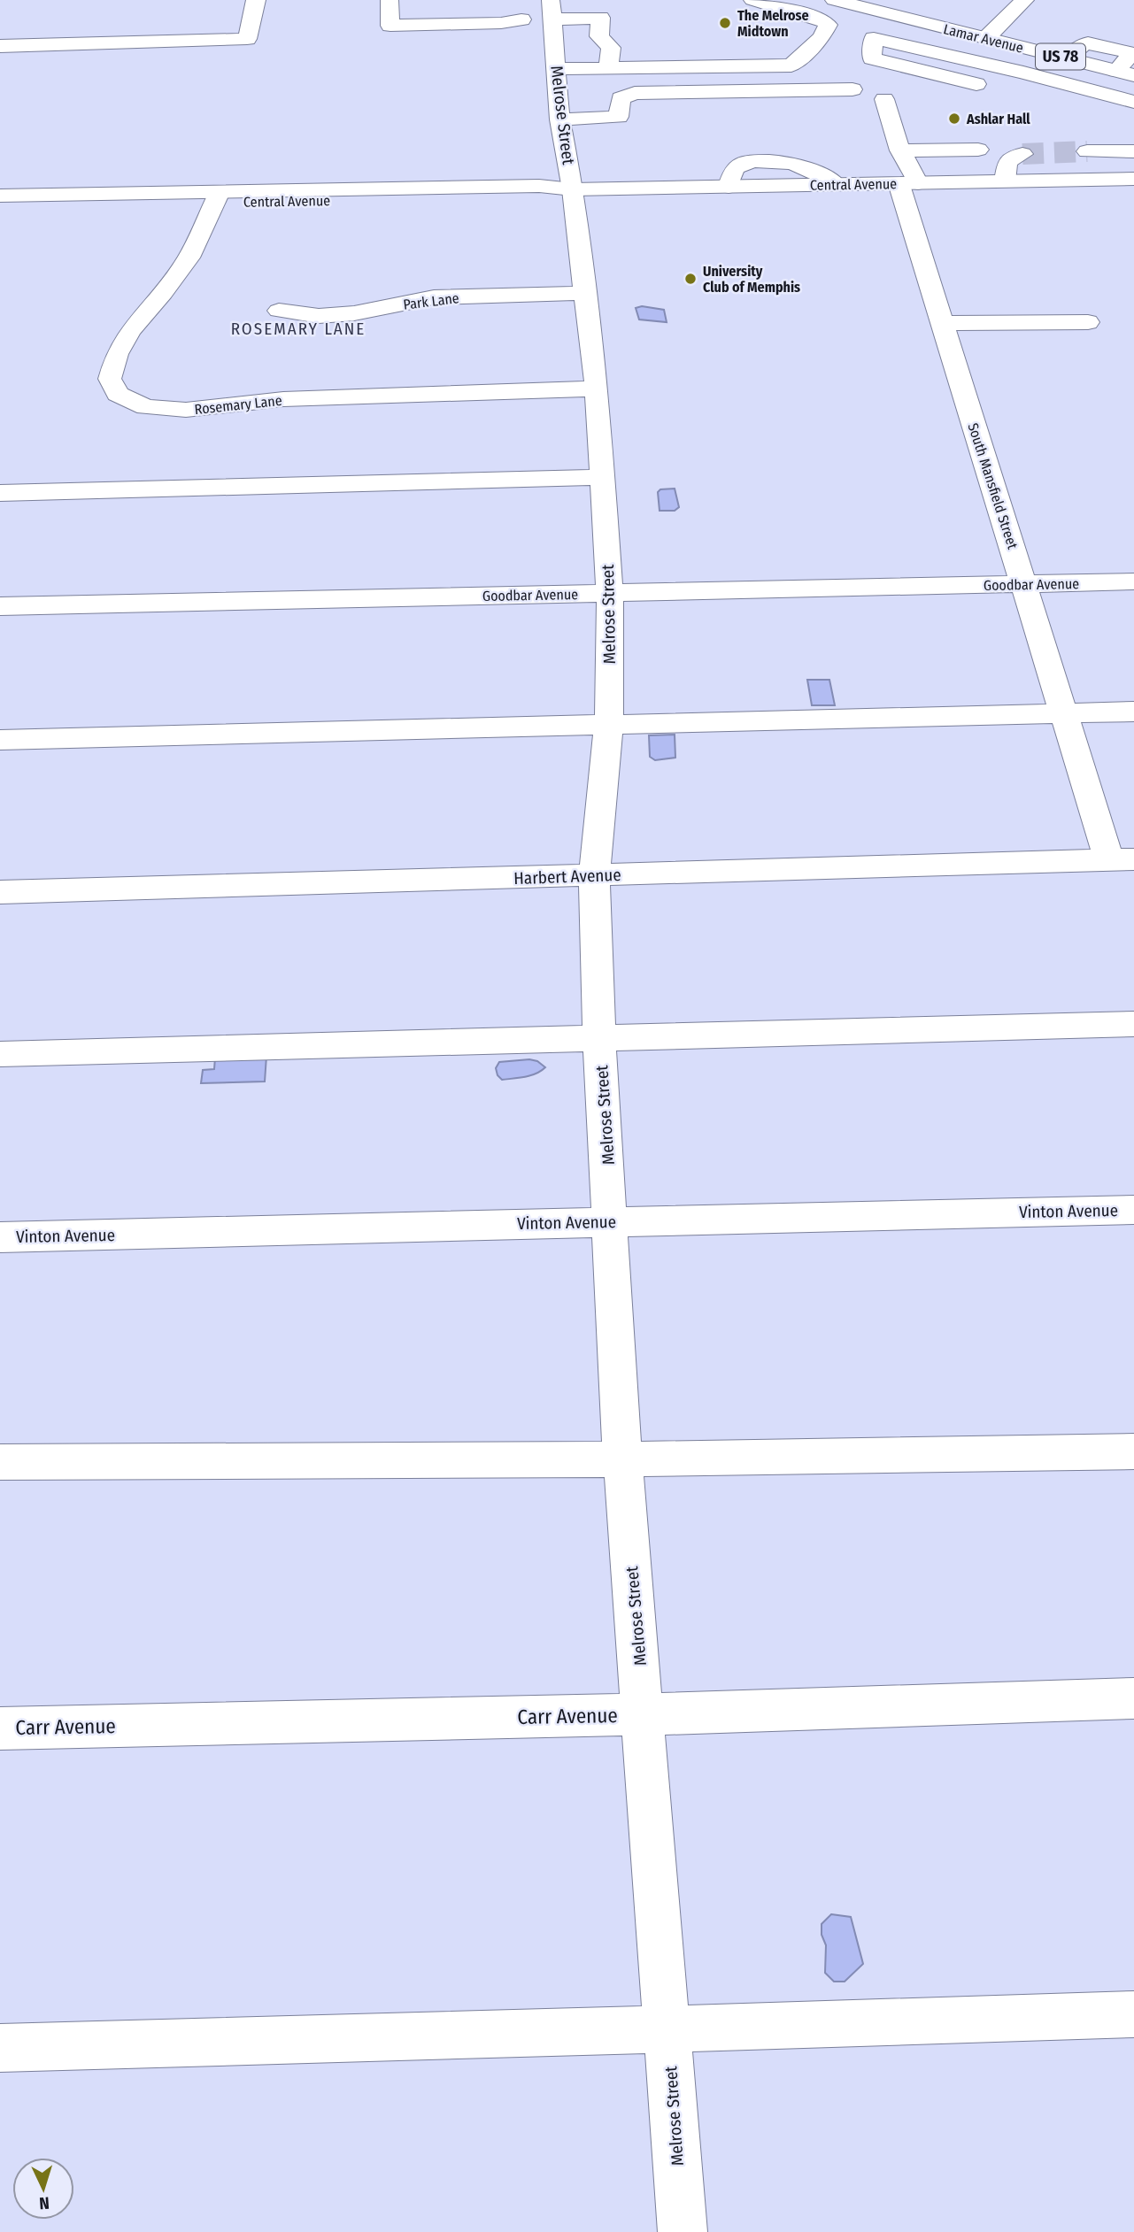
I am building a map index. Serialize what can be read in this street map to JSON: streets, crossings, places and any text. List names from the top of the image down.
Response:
{
  "streets": {
    "street": [
      "Lamar Avenue",
      "US 78",
      "Melrose Street",
      "Central Avenue",
      "Park Lane",
      "Rosemary Lane",
      "South Mansfield Street",
      "Goodbar Avenue",
      "Harbert Avenue",
      "Vinton Avenue",
      "Carr Avenue"
    ]
  },
  "crossings": [
    ["Melrose Street", "Central Avenue"],
    ["Melrose Street", "Park Lane"],
    ["Melrose Street", "Rosemary Lane"],
    ["Melrose Street", "Goodbar Avenue"],
    ["Melrose Street", "Harbert Avenue"],
    ["Melrose Street", "Vinton Avenue"],
    ["Melrose Street", "Carr Avenue"],
    ["Central Avenue", "Rosemary Lane"],
    ["Central Avenue", "South Mansfield Street"],
    ["South Mansfield Street", "Goodbar Avenue"],
    ["South Mansfield Street", "Harbert Avenue"]
  ],
  "districts": ["ROSEMARY LANE"],
  "places": ["The Melrose Midtown", "Ashlar Hall", "University Club of Memphis"],
  "north": "bottom"
}
